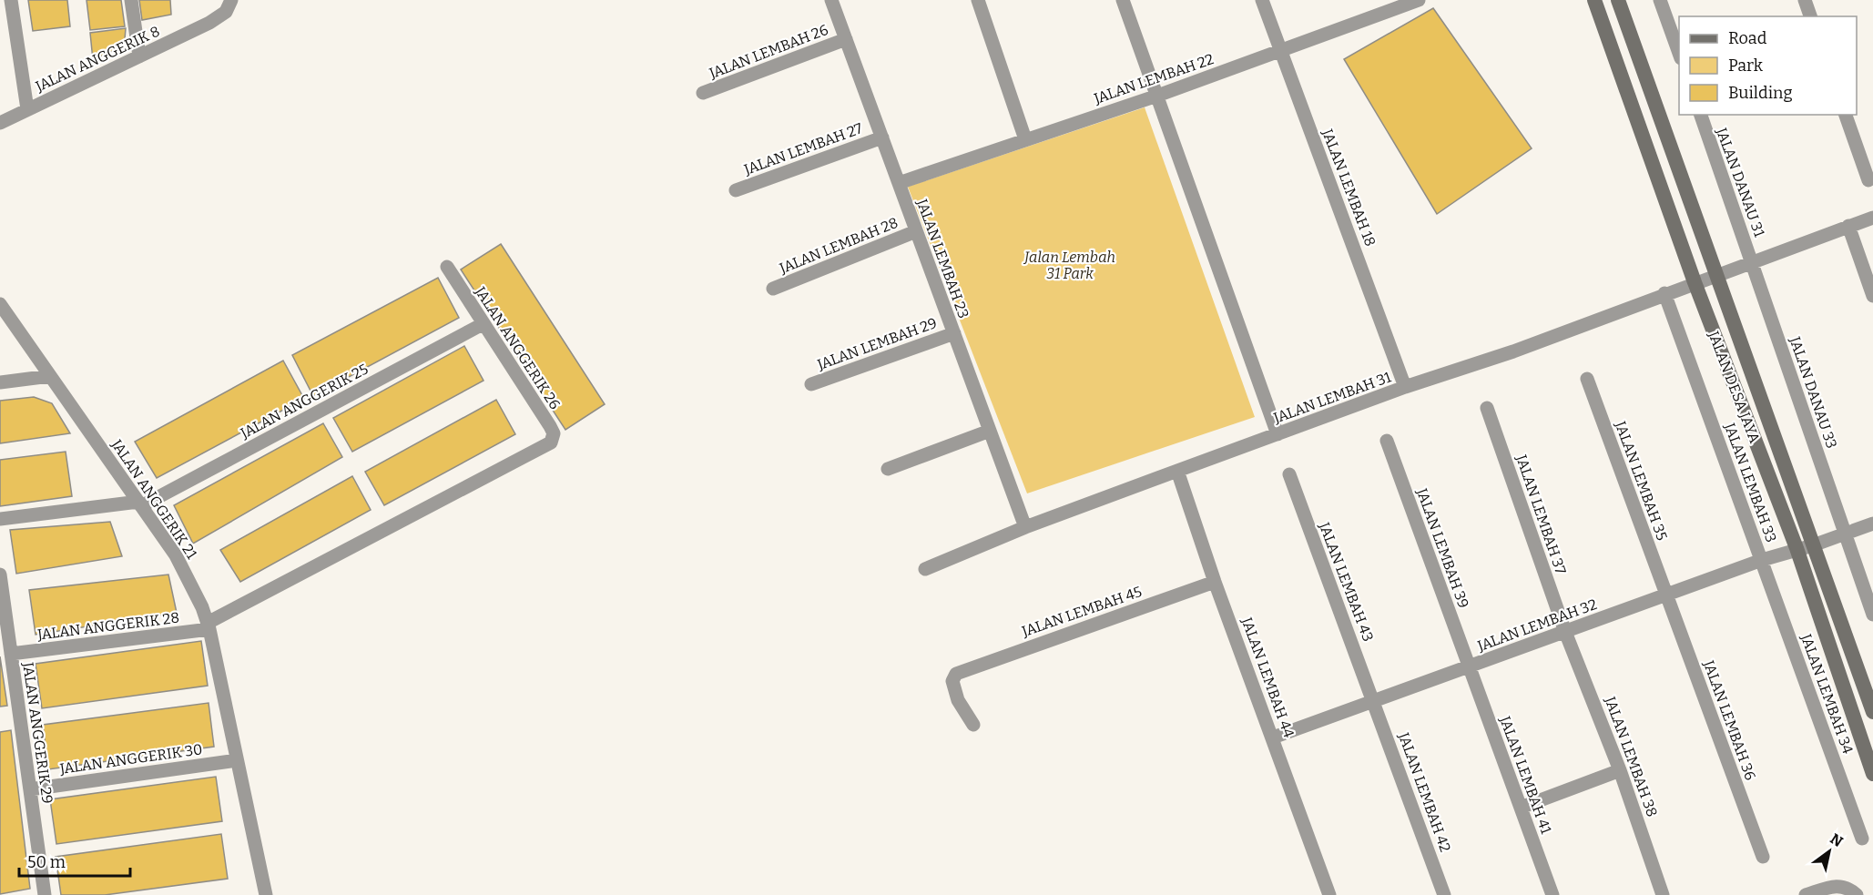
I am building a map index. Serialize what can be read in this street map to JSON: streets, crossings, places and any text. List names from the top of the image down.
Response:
{
  "streets": {
    "main road": ["JALAN DESA JAYA"],
    "street": [
      "JALAN LEMBAH 26",
      "JALAN ANGGERIK 8",
      "JALAN LEMBAH 22",
      "JALAN LEMBAH 27",
      "JALAN DANAU 31",
      "JALAN LEMBAH 18",
      "JALAN LEMBAH 28",
      "JALAN LEMBAH 23",
      "JALAN LEMBAH 29",
      "JALAN ANGGERIK 26",
      "JALAN DANAU 33",
      "JALAN LEMBAH 31",
      "JALAN ANGGERIK 25",
      "JALAN LEMBAH 35",
      "JALAN LEMBAH 33",
      "JALAN ANGGERIK 21",
      "JALAN LEMBAH 37",
      "JALAN LEMBAH 39",
      "JALAN LEMBAH 43",
      "JALAN LEMBAH 45",
      "JALAN LEMBAH 32",
      "JALAN ANGGERIK 28",
      "JALAN LEMBAH 44",
      "JALAN LEMBAH 34",
      "JALAN LEMBAH 36",
      "JALAN ANGGERIK 29",
      "JALAN LEMBAH 38",
      "JALAN ANGGERIK 30",
      "JALAN LEMBAH 41",
      "JALAN LEMBAH 42"
    ]
  },
  "crossings": [
    ["JALAN LEMBAH 26", "JALAN LEMBAH 23"],
    ["JALAN LEMBAH 22", "JALAN LEMBAH 18"],
    ["JALAN LEMBAH 22", "JALAN LEMBAH 23"],
    ["JALAN LEMBAH 27", "JALAN LEMBAH 23"],
    ["JALAN DANAU 31", "JALAN DANAU 33"],
    ["JALAN DANAU 31", "JALAN LEMBAH 31"],
    ["JALAN LEMBAH 18", "JALAN LEMBAH 31"],
    ["JALAN LEMBAH 28", "JALAN LEMBAH 23"],
    ["JALAN LEMBAH 23", "JALAN LEMBAH 29"],
    ["JALAN LEMBAH 23", "JALAN LEMBAH 31"],
    ["JALAN ANGGERIK 26", "JALAN ANGGERIK 25"],
    ["JALAN ANGGERIK 26", "JALAN ANGGERIK 21"],
    ["JALAN ANGGERIK 26", "JALAN ANGGERIK 28"],
    ["JALAN DESA JAYA", "JALAN LEMBAH 31"],
    ["JALAN DESA JAYA", "JALAN LEMBAH 32"],
    ["JALAN DANAU 33", "JALAN LEMBAH 31"],
    ["JALAN DANAU 33", "JALAN LEMBAH 32"],
    ["JALAN LEMBAH 31", "JALAN LEMBAH 33"],
    ["JALAN LEMBAH 31", "JALAN LEMBAH 44"],
    ["JALAN ANGGERIK 25", "JALAN ANGGERIK 21"],
    ["JALAN LEMBAH 35", "JALAN LEMBAH 32"],
    ["JALAN LEMBAH 35", "JALAN LEMBAH 36"],
    ["JALAN LEMBAH 33", "JALAN LEMBAH 32"],
    ["JALAN LEMBAH 33", "JALAN LEMBAH 34"],
    ["JALAN ANGGERIK 21", "JALAN ANGGERIK 28"],
    ["JALAN ANGGERIK 21", "JALAN ANGGERIK 30"],
    ["JALAN LEMBAH 37", "JALAN LEMBAH 32"],
    ["JALAN LEMBAH 37", "JALAN LEMBAH 38"],
    ["JALAN LEMBAH 39", "JALAN LEMBAH 32"],
    ["JALAN LEMBAH 39", "JALAN LEMBAH 41"],
    ["JALAN LEMBAH 43", "JALAN LEMBAH 32"],
    ["JALAN LEMBAH 43", "JALAN LEMBAH 42"],
    ["JALAN LEMBAH 45", "JALAN LEMBAH 44"],
    ["JALAN LEMBAH 32", "JALAN LEMBAH 44"],
    ["JALAN LEMBAH 32", "JALAN LEMBAH 34"],
    ["JALAN LEMBAH 32", "JALAN LEMBAH 36"],
    ["JALAN LEMBAH 32", "JALAN LEMBAH 38"],
    ["JALAN LEMBAH 32", "JALAN LEMBAH 41"],
    ["JALAN LEMBAH 32", "JALAN LEMBAH 42"],
    ["JALAN ANGGERIK 28", "JALAN ANGGERIK 29"],
    ["JALAN ANGGERIK 29", "JALAN ANGGERIK 30"]
  ],
  "parks": ["Jalan Lembah 31 Park"],
  "legend": ["Road", "Park", "Building"],
  "scale_bar": "50 m",
  "north": "top right"
}
